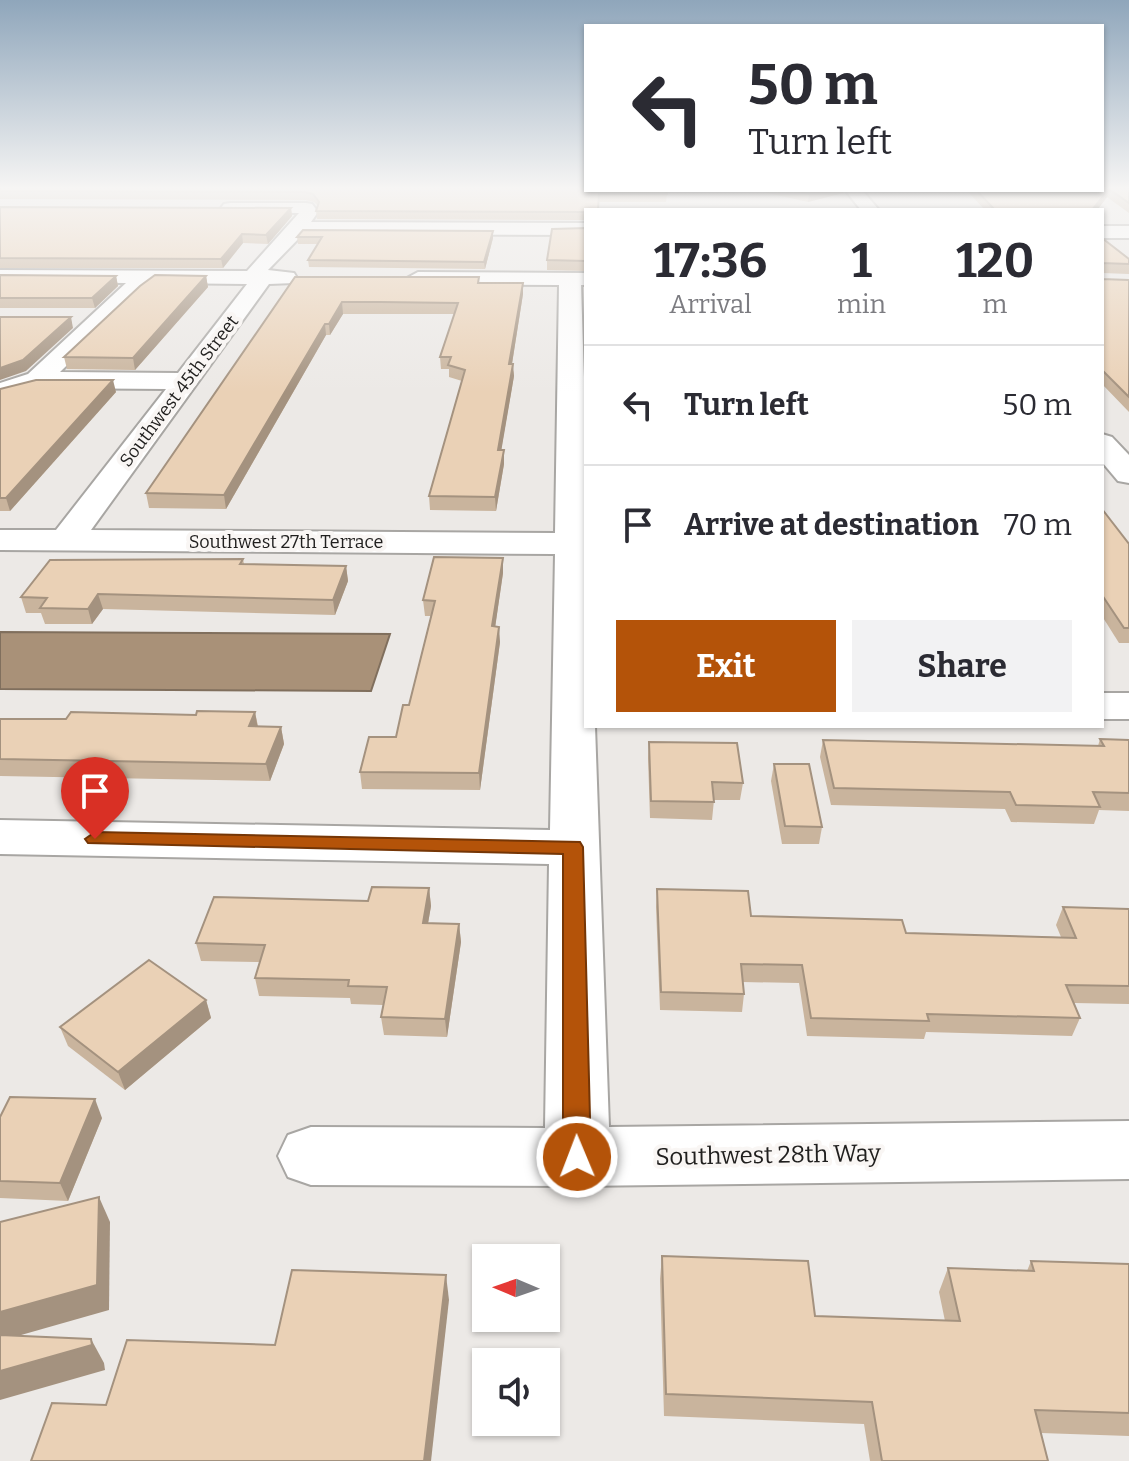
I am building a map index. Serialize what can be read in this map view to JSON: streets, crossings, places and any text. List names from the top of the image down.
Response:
{
  "streets": {
    "street": ["Southwest 45th Street", "Southwest 27th Terrace", "Southwest 28th Way"]
  },
  "crossings": [
    ["Southwest 45th Street", "Southwest 27th Terrace"]
  ],
  "north": "left",
  "page": {
    "turn": ["50 m", "Turn left"],
    "eta": [
      "17:36",
      "Arrival",
      "1",
      "min",
      "120",
      "m"
    ],
    "list": [
      {
        "name": "Turn left",
        "value": "50 m"
      },
      {
        "name": "Arrive at destination",
        "value": "70 m"
      }
    ],
    "buttons": ["Exit", "Share"]
  }
}
